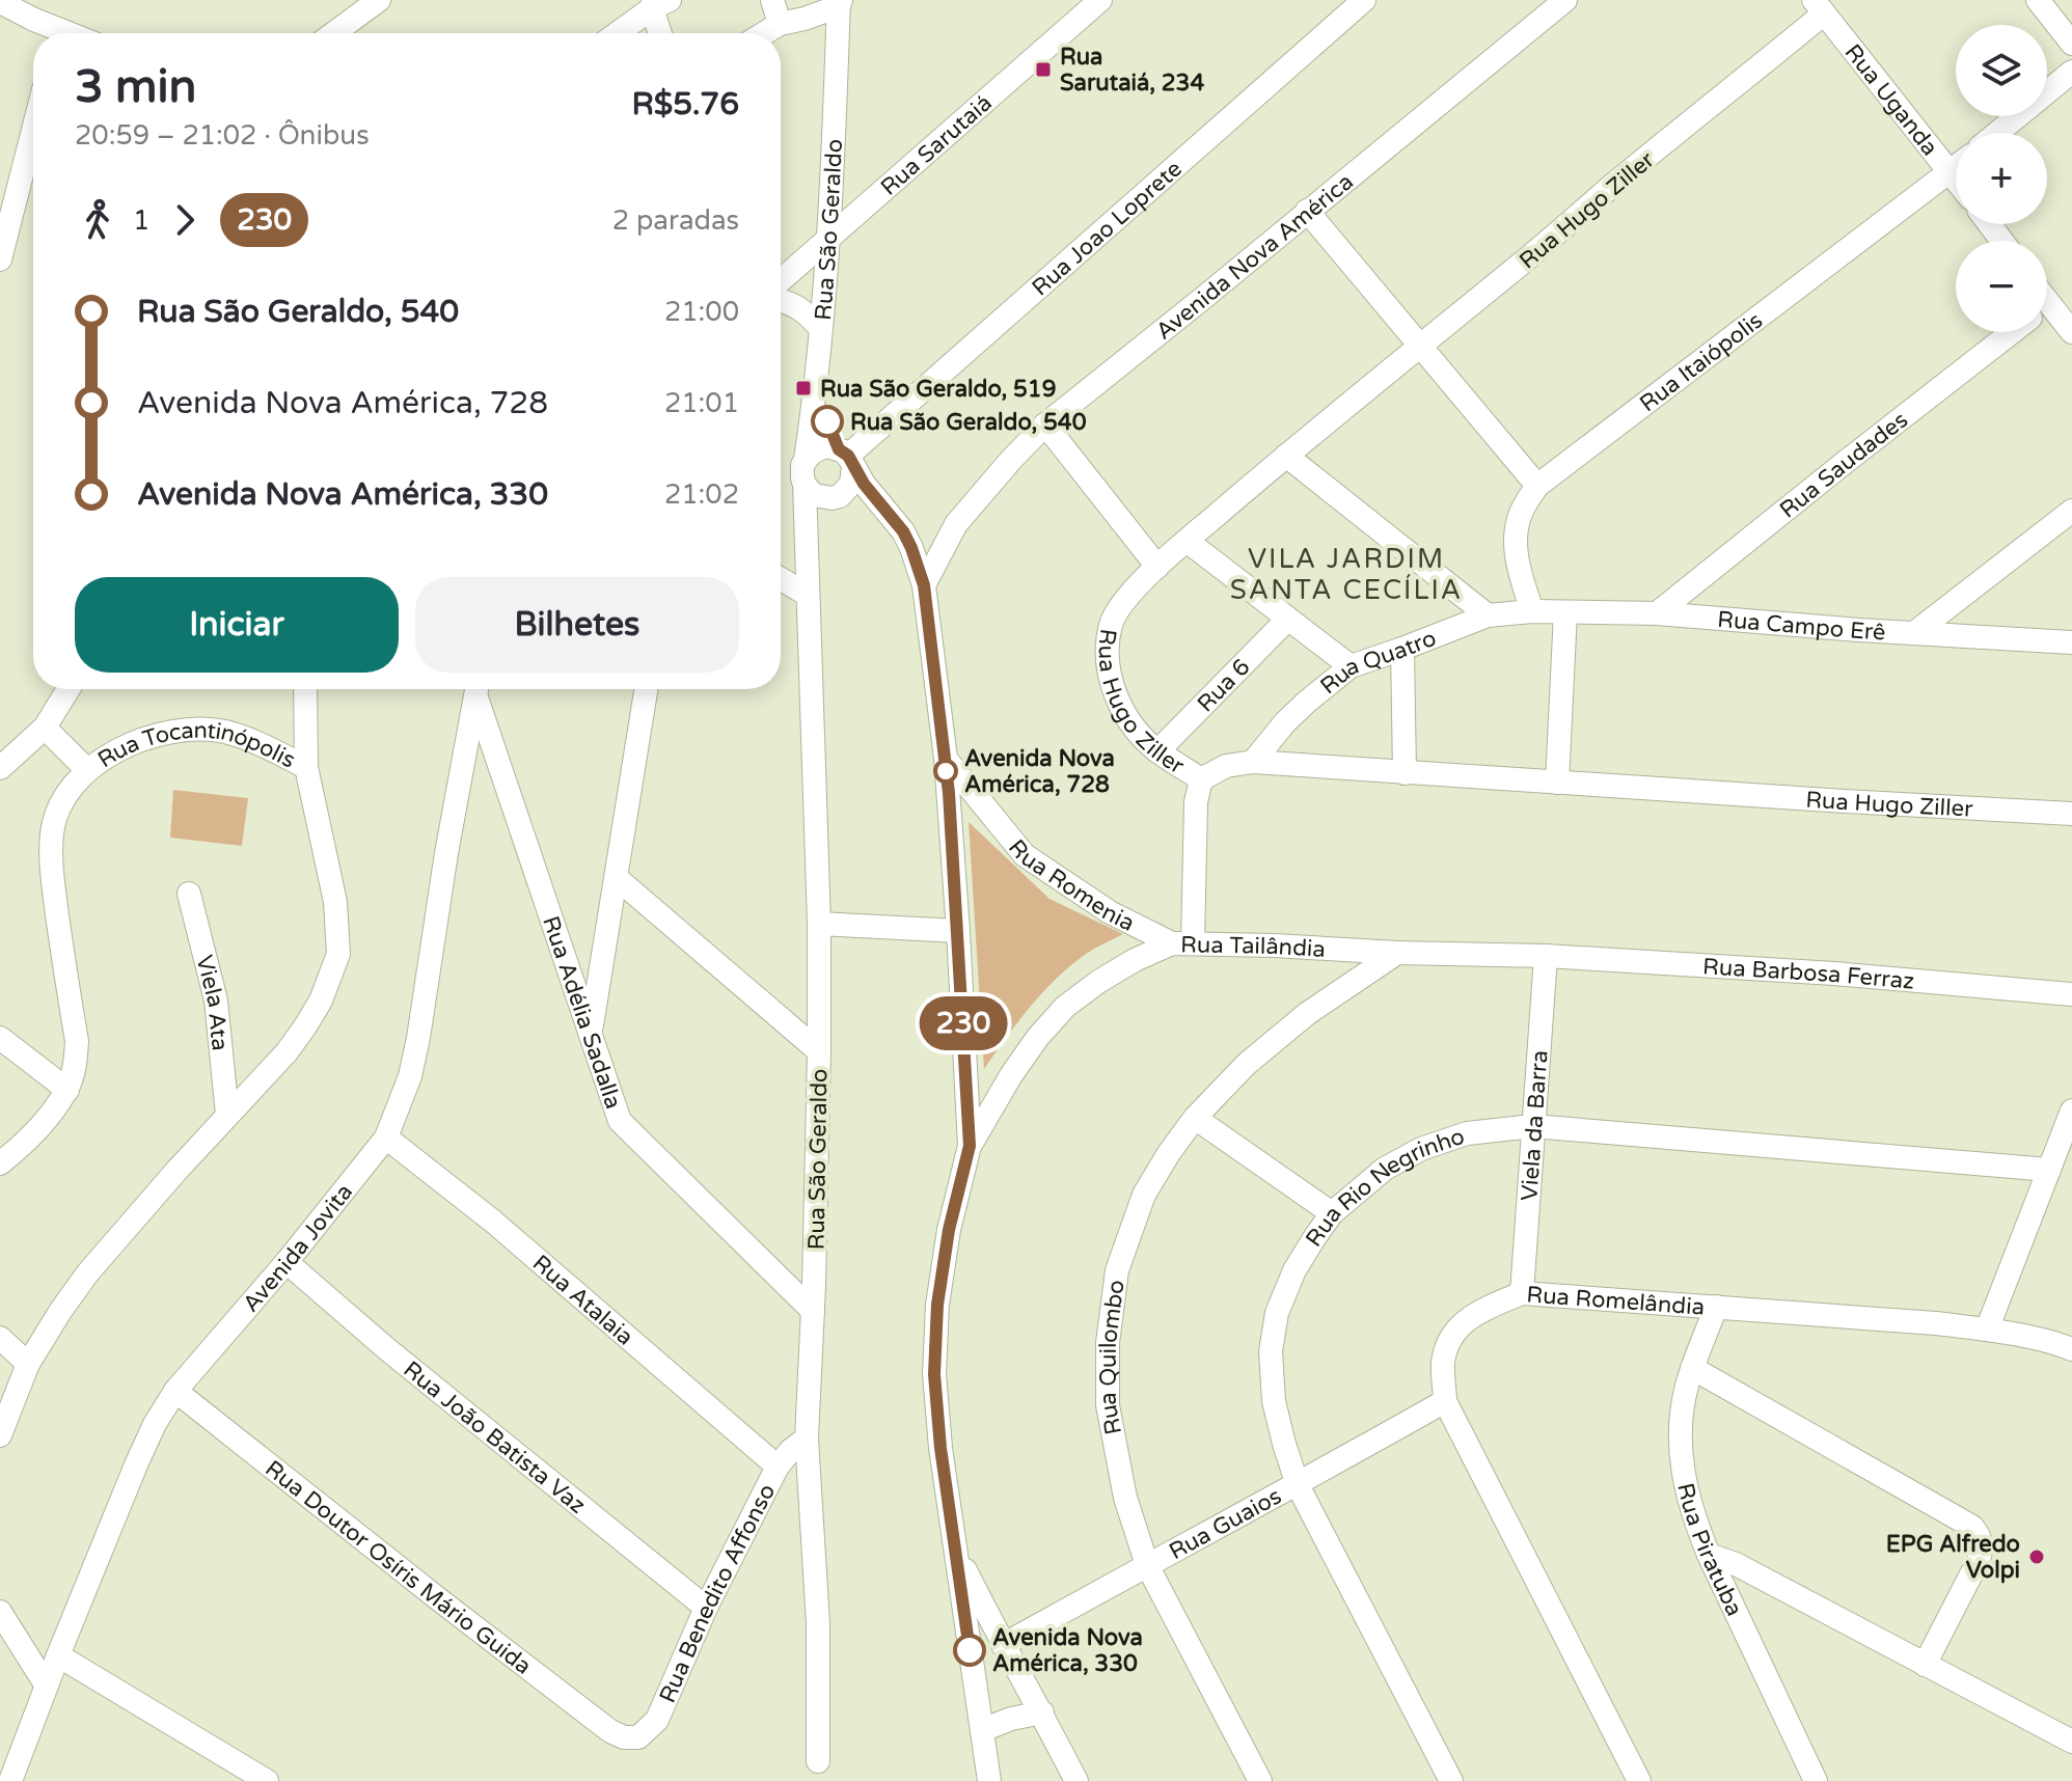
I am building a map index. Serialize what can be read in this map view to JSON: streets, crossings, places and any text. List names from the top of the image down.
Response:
{
  "streets": {
    "street": [
      "Rua Uganda",
      "Rua Sarutaiá",
      "Rua Hugo Ziller",
      "Rua Joao Loprete",
      "Rua São Geraldo",
      "Avenida Nova América",
      "Rua Itaiópolis",
      "Rua Saudades",
      "Rua Campo Erê",
      "Rua Quatro",
      "Rua 6",
      "Rua Tocantinópolis",
      "Rua Romenia",
      "Rua Tailândia",
      "Rua Barbosa Ferraz",
      "Viela Ata",
      "Rua Adélia Sadalla",
      "Viela da Barra",
      "Rua Rio Negrinho",
      "Avenida Jovita",
      "Rua Atalaia",
      "Rua Romelândia",
      "Rua Quilombo",
      "Rua João Batista Vaz",
      "Rua Guaios",
      "Rua Piratuba",
      "Rua Doutor Osíris Mário Guida",
      "Rua Benedito Affonso"
    ]
  },
  "crossings": [
    ["Rua Uganda", "Rua Hugo Ziller"],
    ["Rua Uganda", "Rua Itaiópolis"],
    ["Rua Sarutaiá", "Rua São Geraldo"],
    ["Rua Hugo Ziller", "Rua Quatro"],
    ["Rua Hugo Ziller", "Rua 6"],
    ["Rua Joao Loprete", "Rua São Geraldo"],
    ["Rua São Geraldo", "Rua Adélia Sadalla"],
    ["Rua São Geraldo", "Rua Benedito Affonso"],
    ["Rua Itaiópolis", "Rua Campo Erê"],
    ["Rua Itaiópolis", "Rua Quatro"],
    ["Rua Saudades", "Rua Campo Erê"],
    ["Rua Campo Erê", "Rua Quatro"],
    ["Rua Tocantinópolis", "Viela Ata"],
    ["Rua Romenia", "Rua Tailândia"],
    ["Rua Tailândia", "Rua Barbosa Ferraz"],
    ["Rua Tailândia", "Viela da Barra"],
    ["Rua Tailândia", "Rua Quilombo"],
    ["Rua Barbosa Ferraz", "Viela da Barra"],
    ["Viela da Barra", "Rua Rio Negrinho"],
    ["Viela da Barra", "Rua Romelândia"],
    ["Rua Rio Negrinho", "Rua Guaios"],
    ["Avenida Jovita", "Rua Atalaia"],
    ["Avenida Jovita", "Rua João Batista Vaz"],
    ["Avenida Jovita", "Rua Doutor Osíris Mário Guida"],
    ["Rua Atalaia", "Rua Benedito Affonso"],
    ["Rua Romelândia", "Rua Guaios"],
    ["Rua Romelândia", "Rua Piratuba"],
    ["Rua Quilombo", "Rua Guaios"],
    ["Rua João Batista Vaz", "Rua Benedito Affonso"],
    ["Rua Doutor Osíris Mário Guida", "Rua Benedito Affonso"]
  ],
  "districts": ["VILA JARDIM SANTA CECÍLIA"],
  "places": {
    "transit": ["Rua Sarutaiá, 234", "Rua São Geraldo, 519"],
    "other": [
      "Rua São Geraldo, 540",
      "Avenida Nova América, 728",
      "EPG Alfredo Volpi",
      "Avenida Nova América, 330"
    ]
  },
  "lines": ["bus line 230"],
  "page": {
    "on_map": "230",
    "map_buttons": ["+", "−"],
    "heading": ["3 min", "20:59 – 21:02 · Ônibus", "R$5.76"],
    "legs": ["1", "230", "2 paradas"],
    "list": [
      {
        "name": "Rua São Geraldo, 540",
        "value": "21:00"
      },
      {
        "name": "Avenida Nova América, 728",
        "value": "21:01"
      },
      {
        "name": "Avenida Nova América, 330",
        "value": "21:02"
      }
    ],
    "buttons": ["Iniciar", "Bilhetes"]
  }
}
